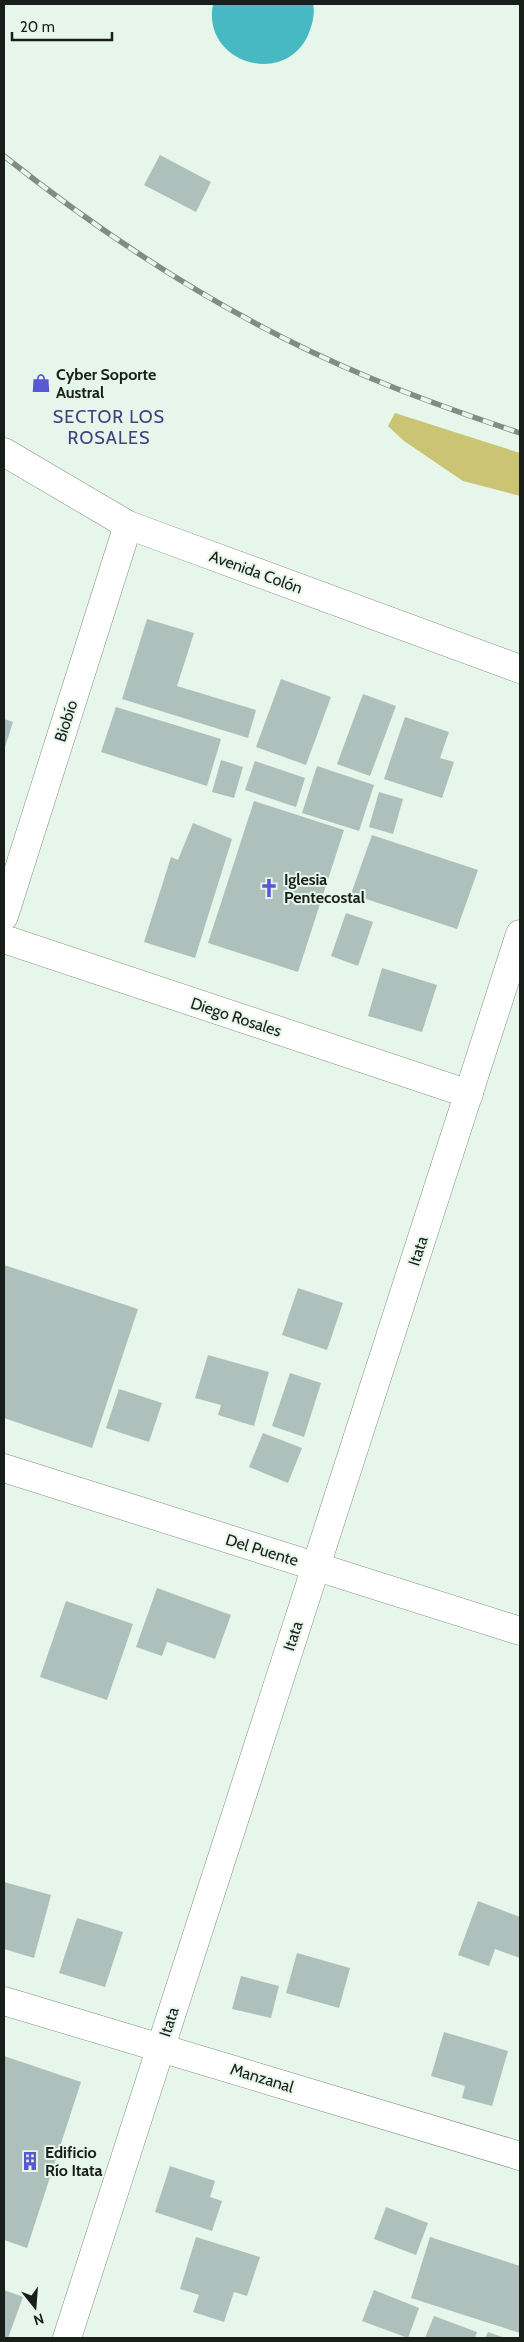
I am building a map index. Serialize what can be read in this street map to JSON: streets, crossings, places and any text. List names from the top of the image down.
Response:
{
  "streets": {
    "street": [
      "Avenida Colón",
      "Biobío",
      "Diego Rosales",
      "Itata",
      "Del Puente",
      "Manzanal"
    ]
  },
  "crossings": [
    ["Avenida Colón", "Biobío"],
    ["Diego Rosales", "Itata"],
    ["Itata", "Del Puente"],
    ["Itata", "Manzanal"]
  ],
  "districts": ["SECTOR LOS ROSALES"],
  "places": {
    "shop": ["Cyber Soporte Austral"],
    "church": ["Iglesia Pentecostal"],
    "building": ["Edificio Río Itata"]
  },
  "scale_bar": "20 m",
  "north": "bottom"
}
